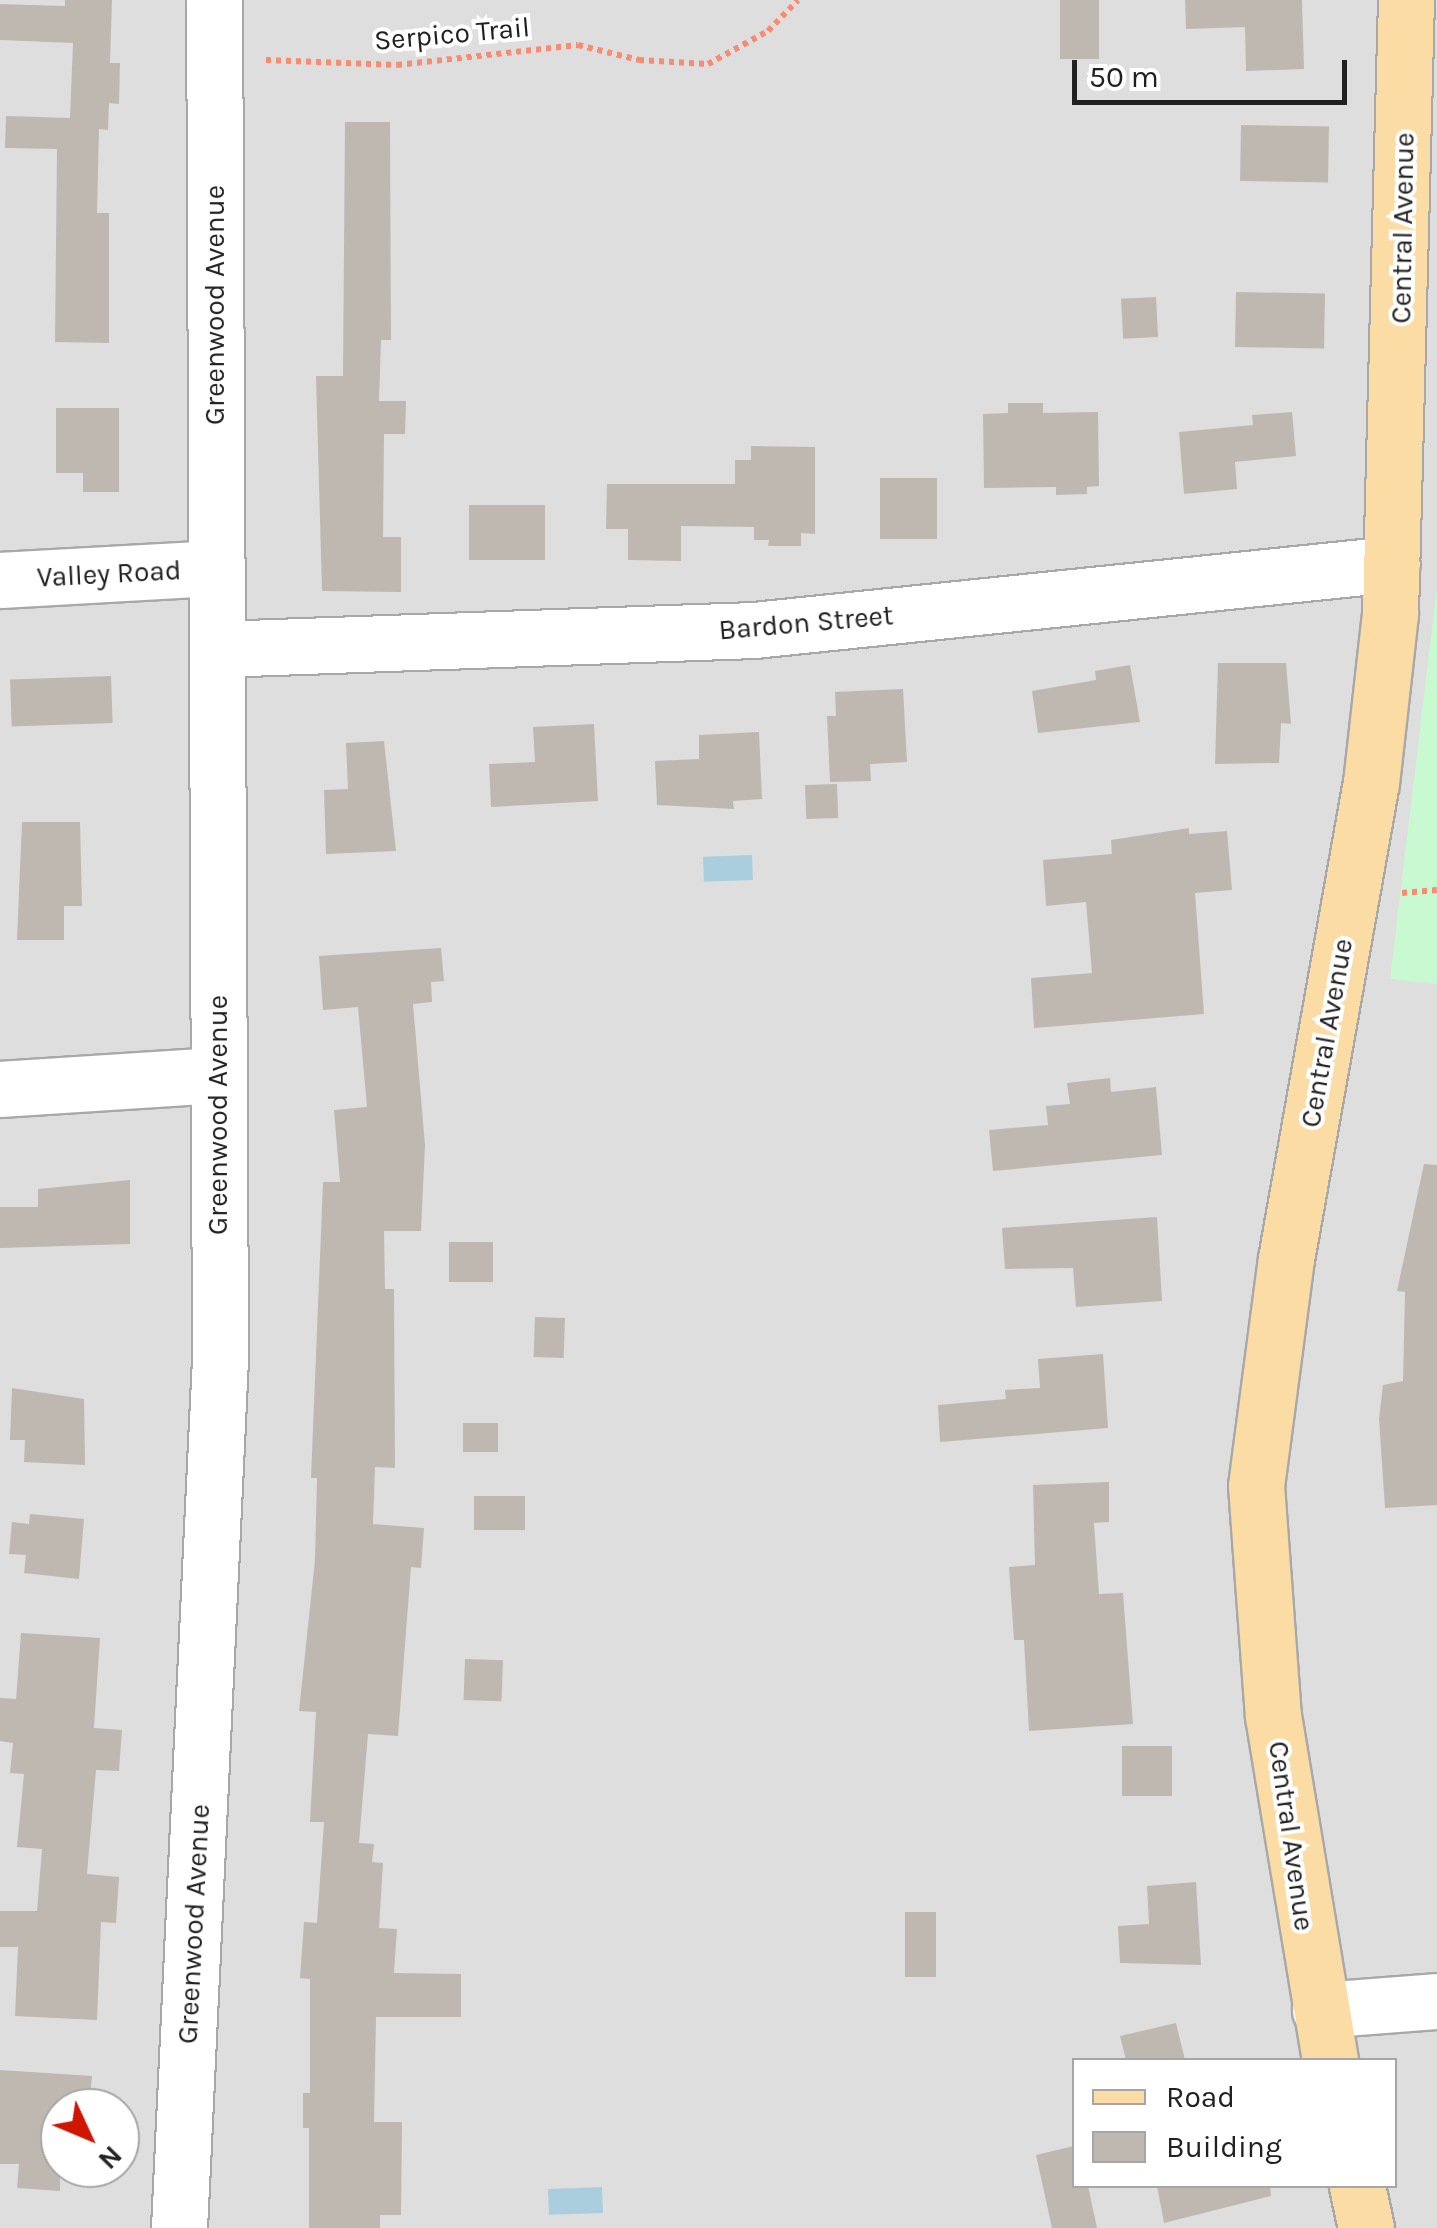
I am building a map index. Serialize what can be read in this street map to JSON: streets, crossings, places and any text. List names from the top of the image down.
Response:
{
  "streets": {
    "main road": ["Central Avenue"],
    "street": ["Greenwood Avenue", "Valley Road", "Bardon Street"],
    "path": ["Serpico Trail"]
  },
  "crossings": [
    ["Central Avenue", "Bardon Street"],
    ["Greenwood Avenue", "Valley Road"],
    ["Greenwood Avenue", "Bardon Street"]
  ],
  "legend": ["Road", "Building"],
  "scale_bar": "50 m",
  "north": "bottom right"
}
